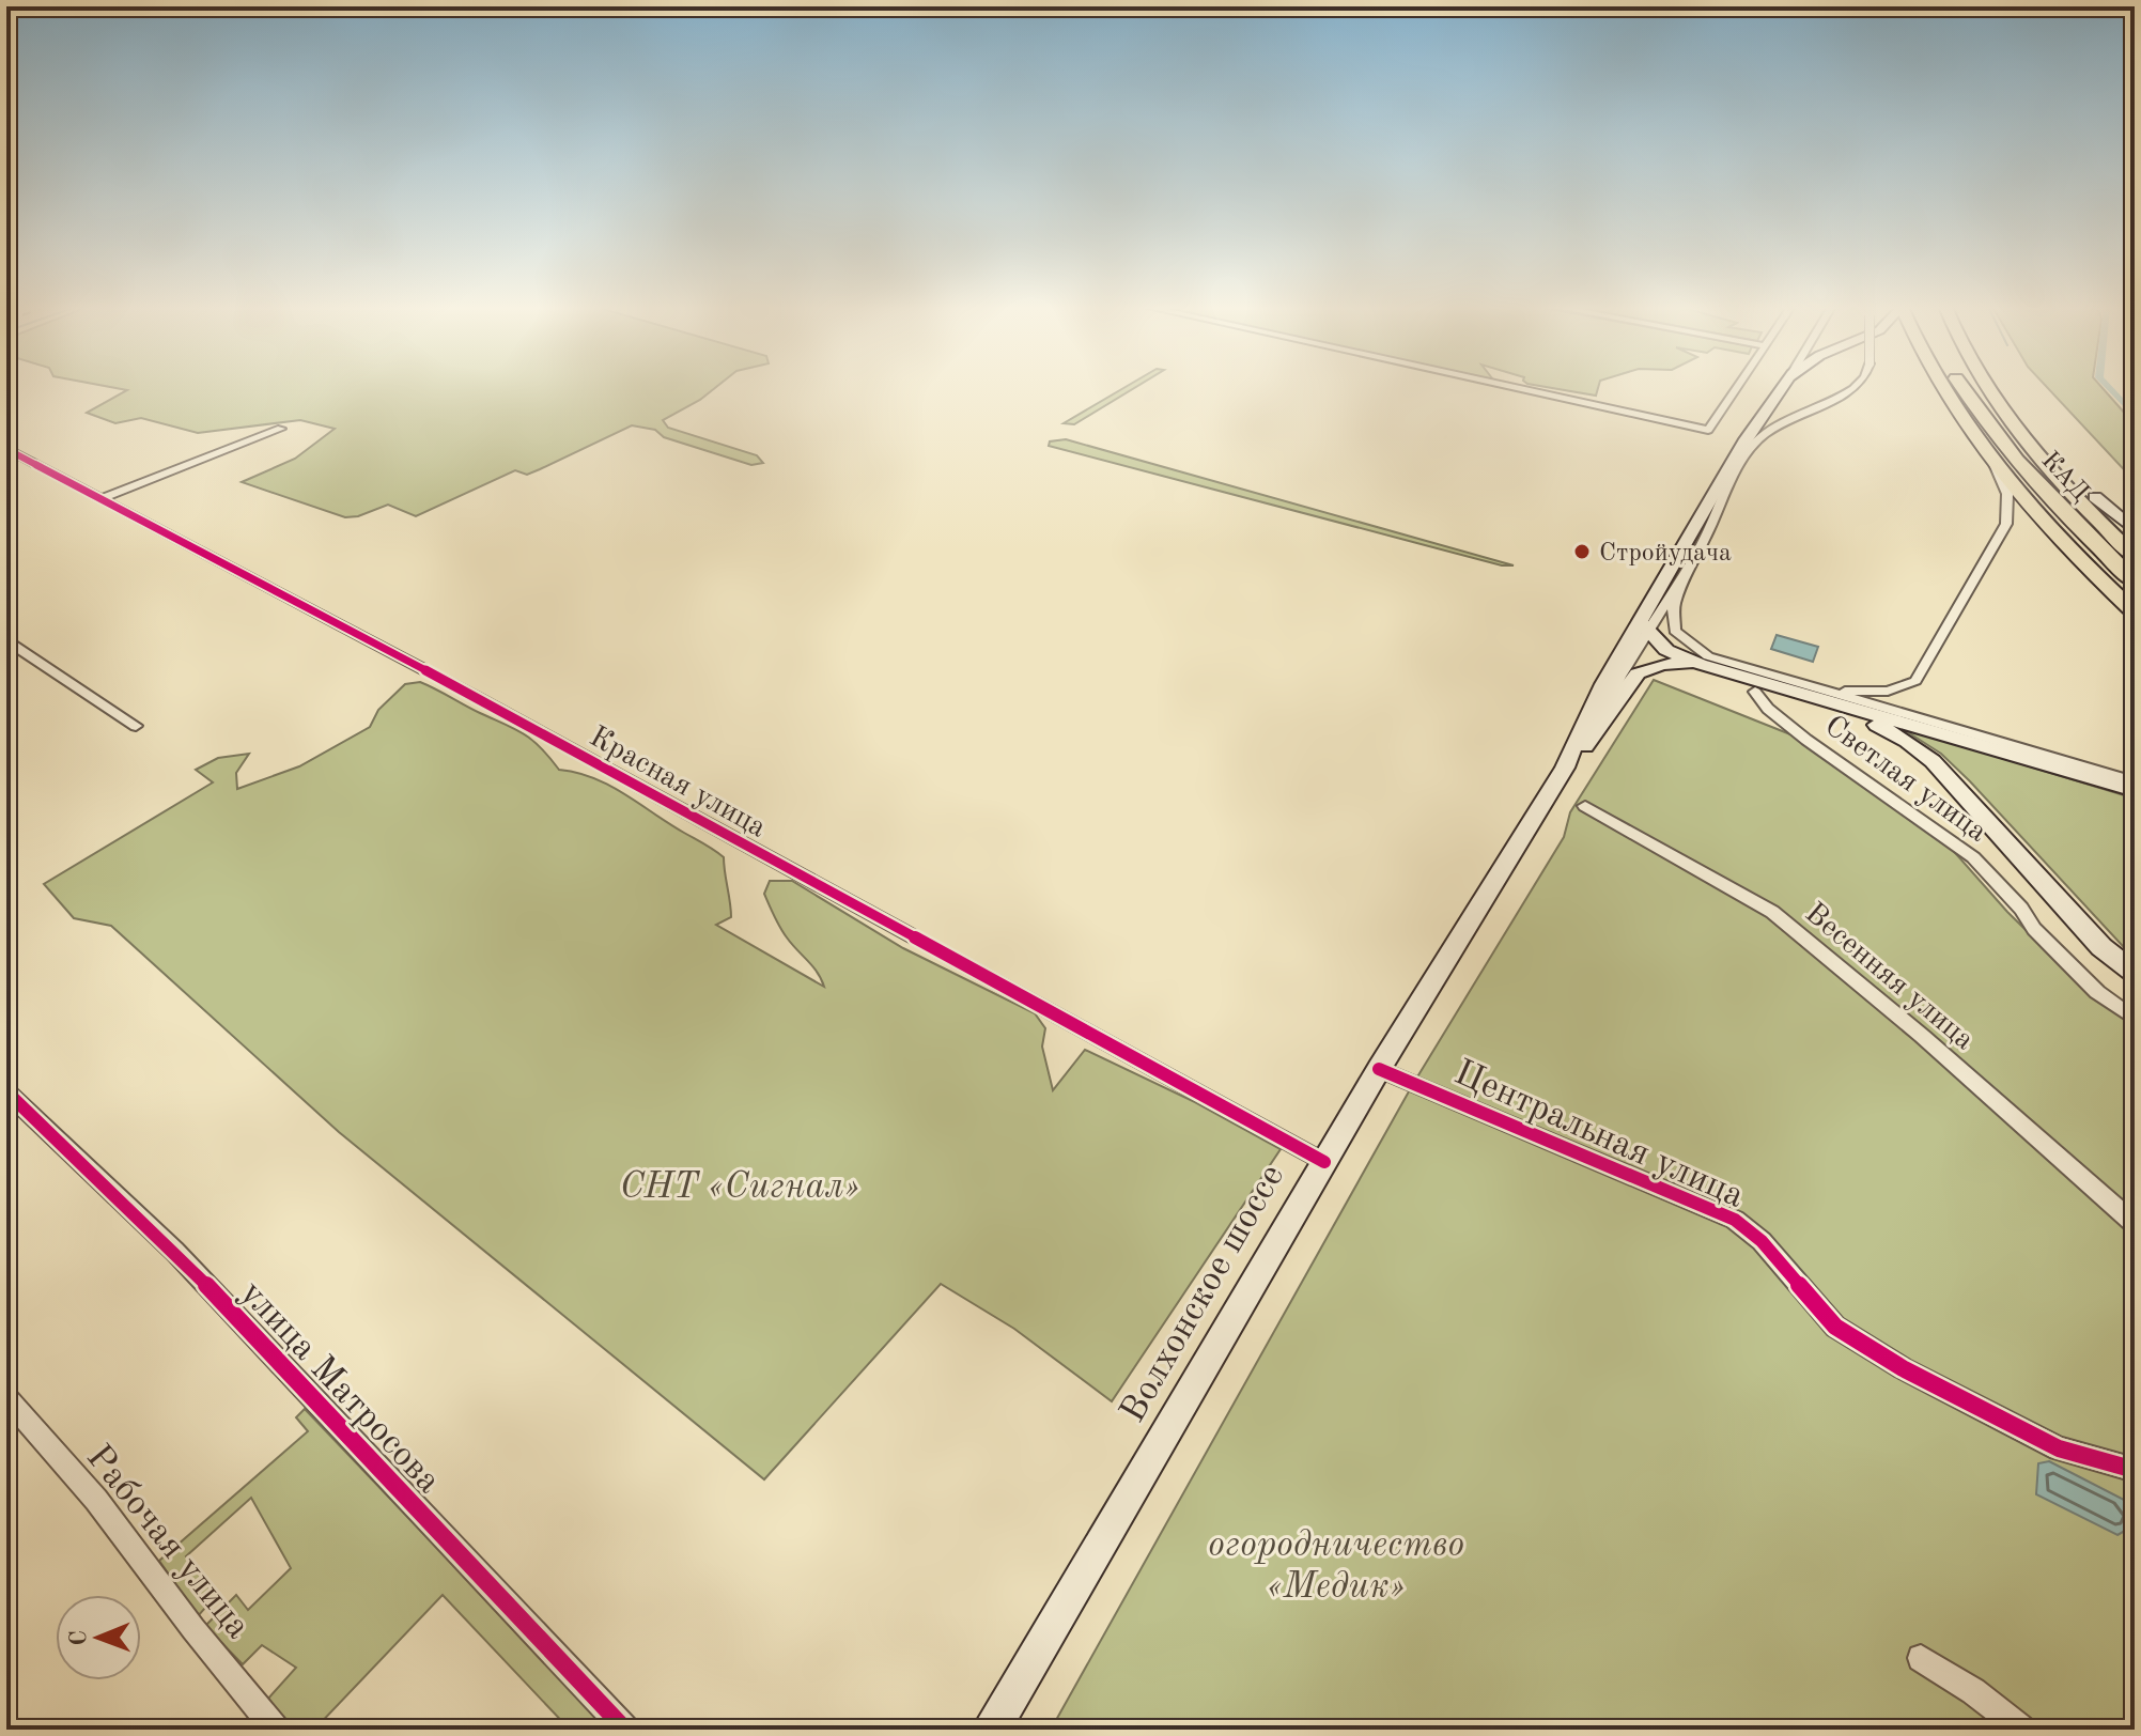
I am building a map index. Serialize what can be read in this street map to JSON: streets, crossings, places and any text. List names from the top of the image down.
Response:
{
  "streets": {
    "highway": ["КАД"],
    "main road": ["Волхонское шоссе"],
    "street": [
      "Светлая улица",
      "Красная улица",
      "Весенняя улица",
      "Центральная улица",
      "улица Матросова",
      "Рабочая улица"
    ]
  },
  "crossings": [
    ["Красная улица", "Волхонское шоссе"],
    ["Центральная улица", "Волхонское шоссе"]
  ],
  "parks": ["СНТ «Сигнал»", "огородничество «Медик»"],
  "places": ["Стройудача"],
  "north": "left"
}
